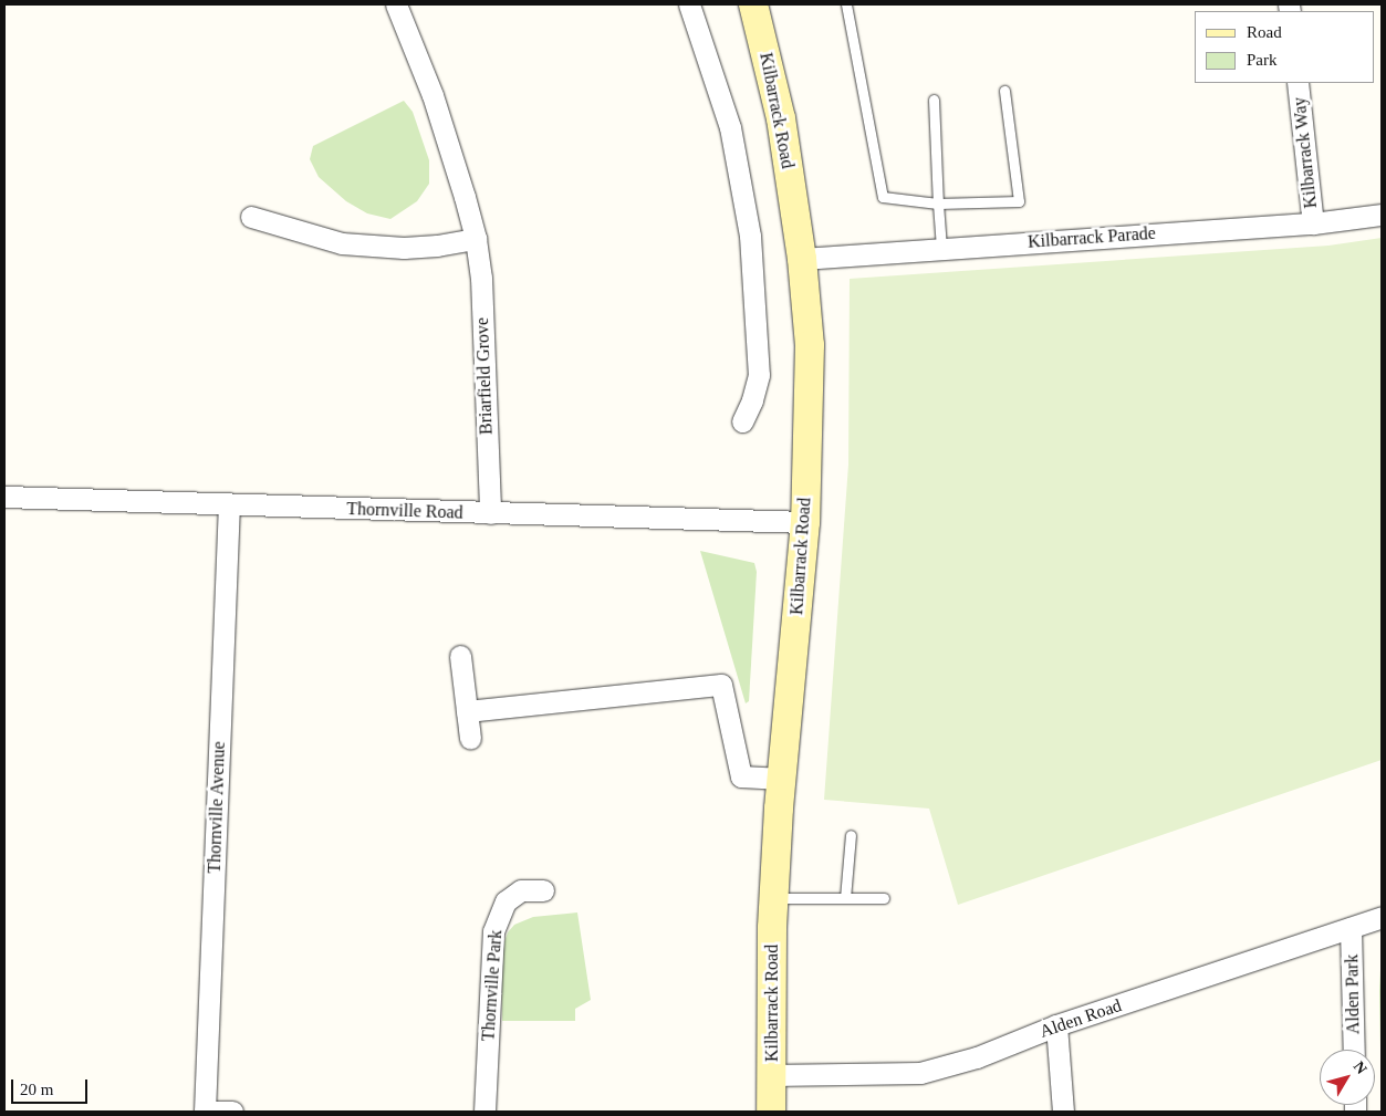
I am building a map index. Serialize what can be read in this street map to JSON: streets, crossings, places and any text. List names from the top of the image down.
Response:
{
  "streets": {
    "main road": ["Kilbarrack Road"],
    "street": [
      "Kilbarrack Way",
      "Kilbarrack Parade",
      "Briarfield Grove",
      "Thornville Road",
      "Thornville Avenue",
      "Thornville Park",
      "Alden Park",
      "Alden Road"
    ]
  },
  "crossings": [
    ["Kilbarrack Road", "Kilbarrack Parade"],
    ["Kilbarrack Road", "Thornville Road"],
    ["Kilbarrack Road", "Alden Road"],
    ["Kilbarrack Way", "Kilbarrack Parade"],
    ["Briarfield Grove", "Thornville Road"],
    ["Thornville Road", "Thornville Avenue"],
    ["Alden Park", "Alden Road"]
  ],
  "legend": ["Road", "Park"],
  "scale_bar": "20 m",
  "north": "top right"
}
